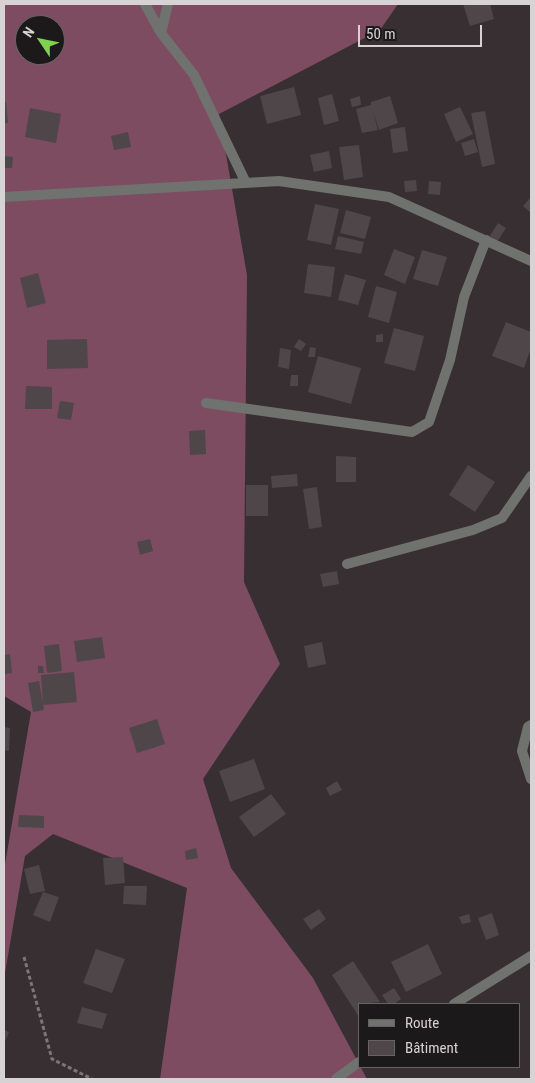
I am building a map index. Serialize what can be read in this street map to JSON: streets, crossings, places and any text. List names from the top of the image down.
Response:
{
  "legend": ["Route", "Bâtiment"],
  "scale_bar": "50 m",
  "north": "top left"
}
